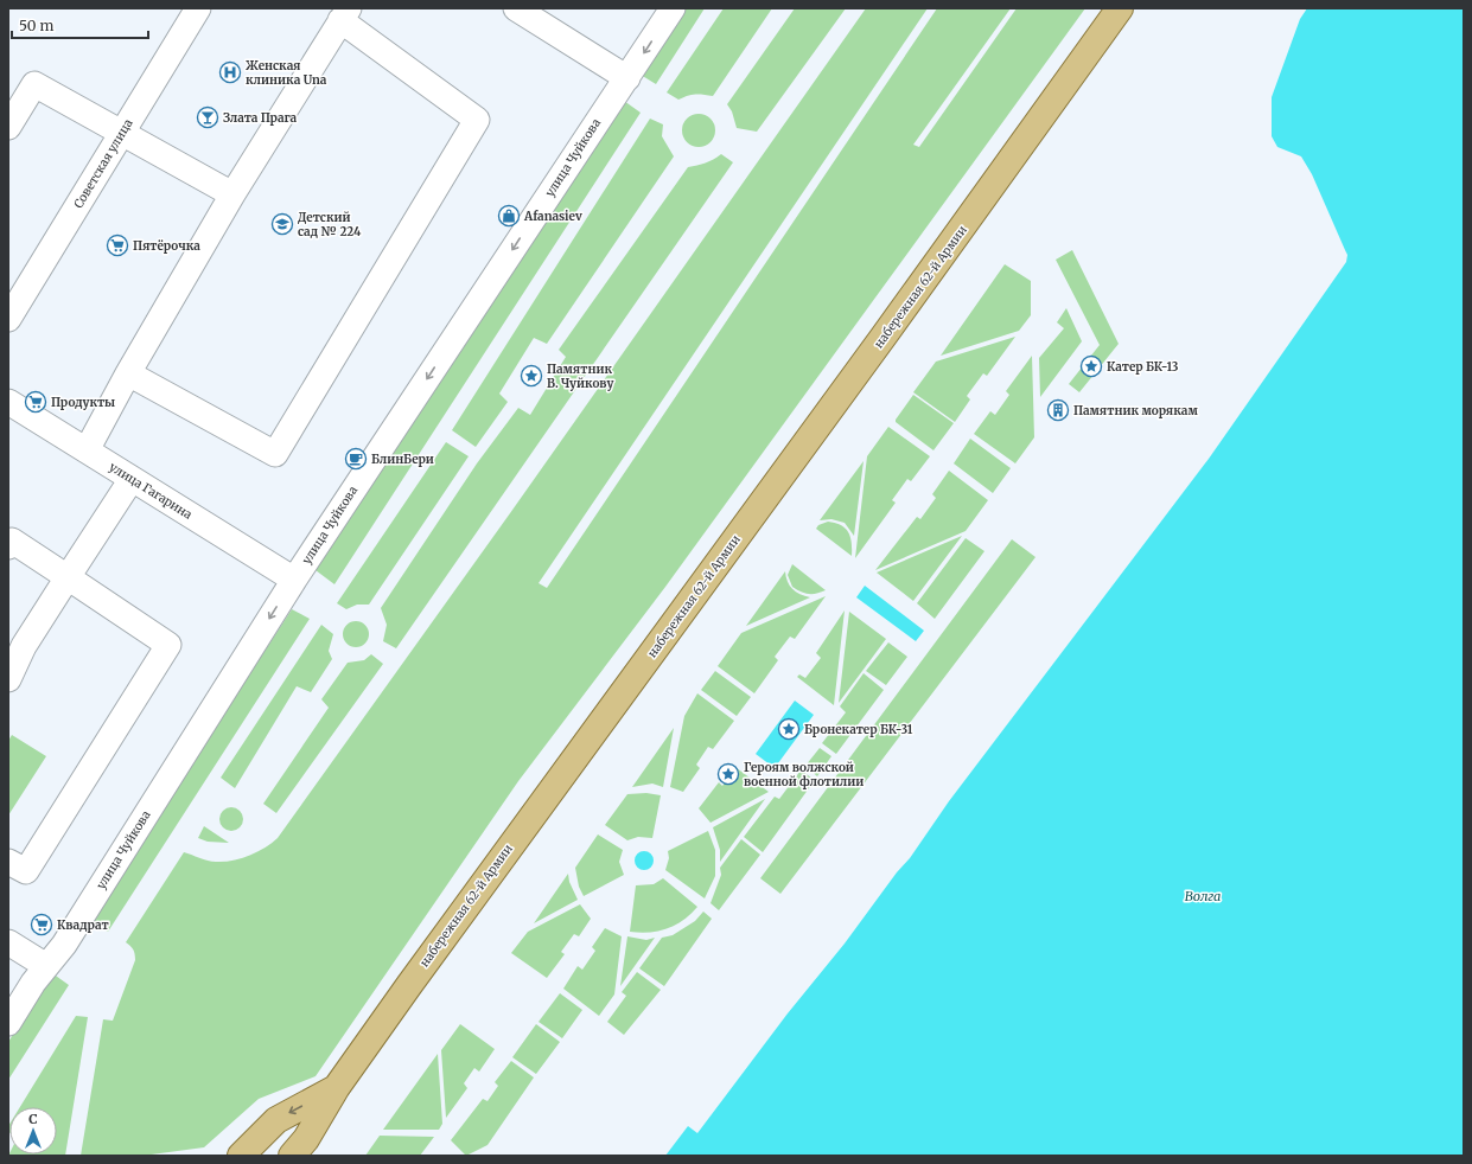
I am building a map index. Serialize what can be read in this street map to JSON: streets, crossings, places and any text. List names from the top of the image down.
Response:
{
  "streets": {
    "main road": ["набережная 62-й Армии"],
    "street": ["улица Чуйкова", "Советская улица", "улица Гагарина"]
  },
  "crossings": [
    ["улица Чуйкова", "улица Гагарина"]
  ],
  "one_way": ["улица Чуйкова"],
  "water": ["Волга"],
  "places": {
    "hospital": ["Женская клиника Una"],
    "bar": ["Злата Прага"],
    "shop": ["Afanasiev"],
    "school or university": ["Детский сад № 224"],
    "supermarket": ["Пятёрочка", "Продукты", "Квадрат"],
    "place": [
      "Катер БК-13",
      "Памятник В. Чуйкову",
      "Бронекатер БК-31",
      "Героям волжской военной флотилии"
    ],
    "building": ["Памятник морякам"],
    "cafe": ["БлинБери"]
  },
  "scale_bar": "50 m",
  "north": "top"
}
